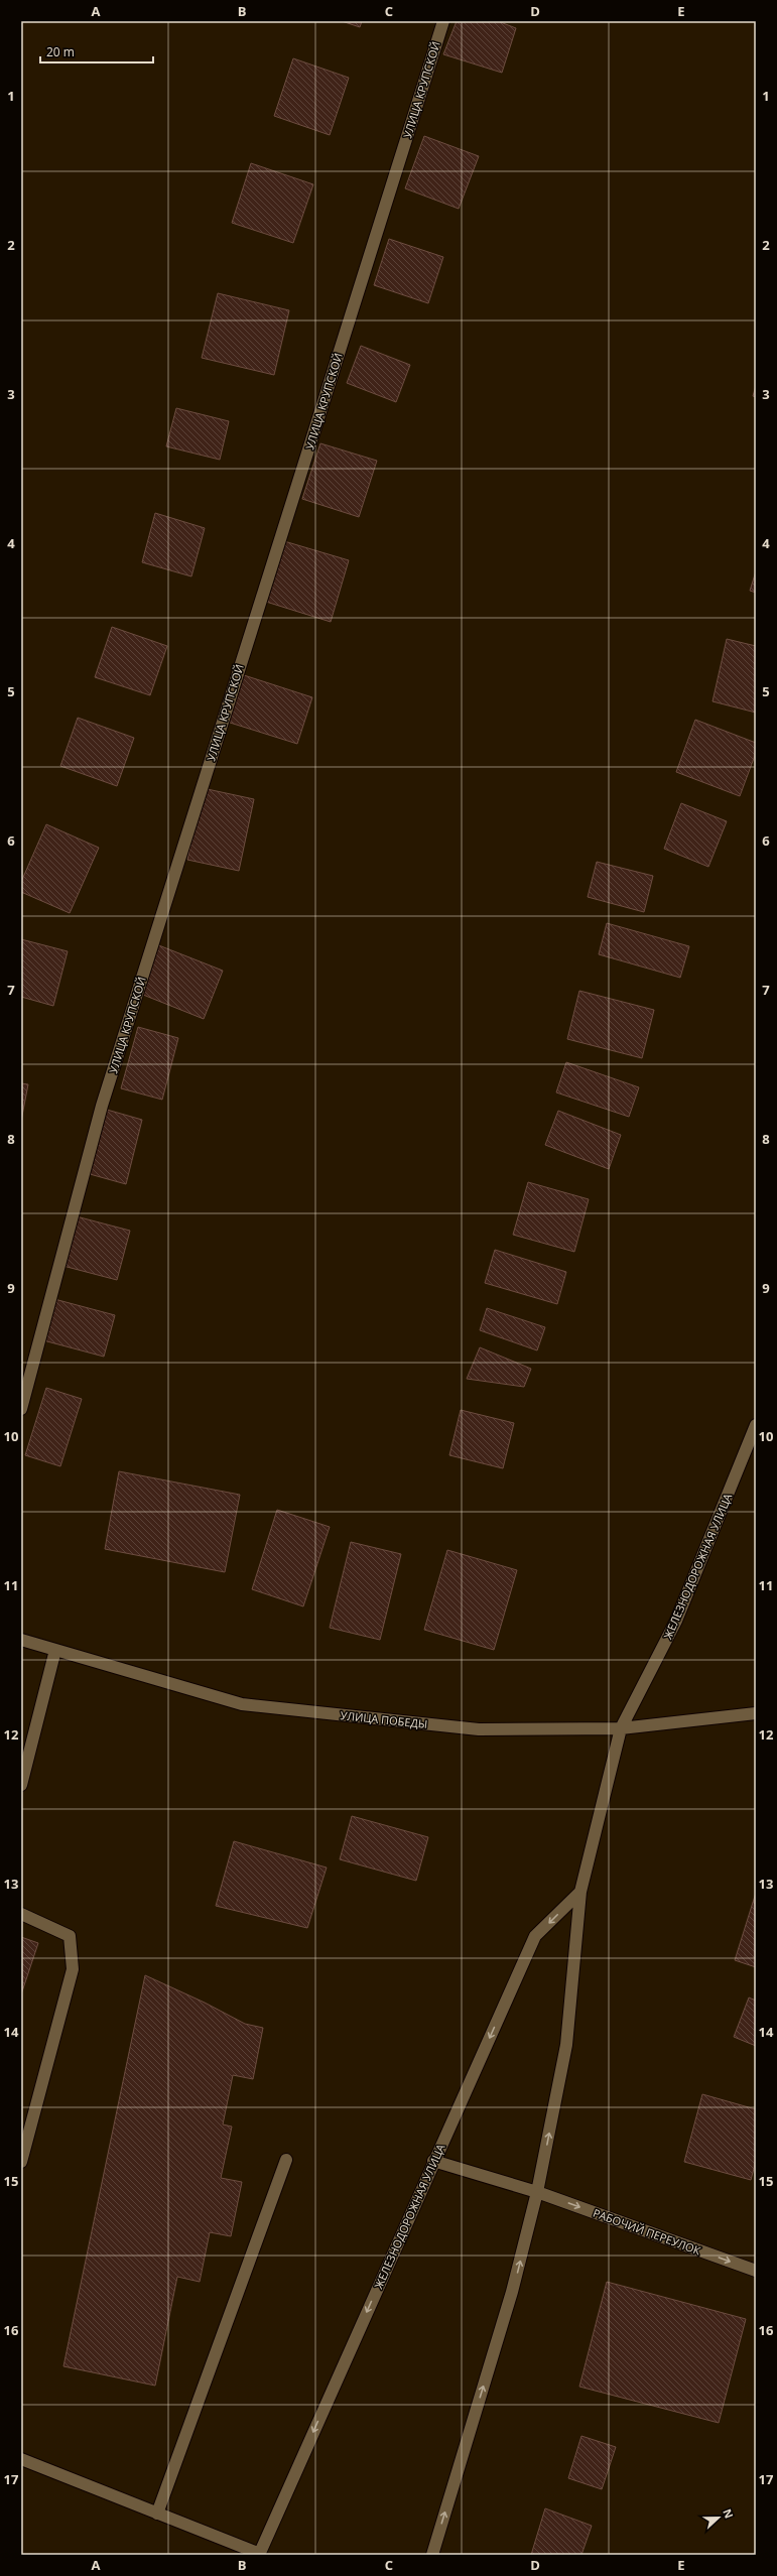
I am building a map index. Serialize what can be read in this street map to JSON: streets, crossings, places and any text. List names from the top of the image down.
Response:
{
  "streets": {
    "street": [
      "УЛИЦА КРУПСКОЙ",
      "ЖЕЛЕЗНОДОРОЖНАЯ УЛИЦА",
      "УЛИЦА ПОБЕДЫ",
      "РАБОЧИЙ ПЕРЕУЛОК"
    ]
  },
  "crossings": [
    ["ЖЕЛЕЗНОДОРОЖНАЯ УЛИЦА", "УЛИЦА ПОБЕДЫ"],
    ["ЖЕЛЕЗНОДОРОЖНАЯ УЛИЦА", "РАБОЧИЙ ПЕРЕУЛОК"]
  ],
  "one_way": ["РАБОЧИЙ ПЕРЕУЛОК"],
  "scale_bar": "20 m",
  "north": "right",
  "grid": {
    "columns": [
      "A",
      "B",
      "C",
      "D",
      "E"
    ],
    "rows": [
      "1",
      "2",
      "3",
      "4",
      "5",
      "6",
      "7",
      "8",
      "9",
      "10",
      "11",
      "12",
      "13",
      "14",
      "15",
      "16",
      "17"
    ]
  }
}
